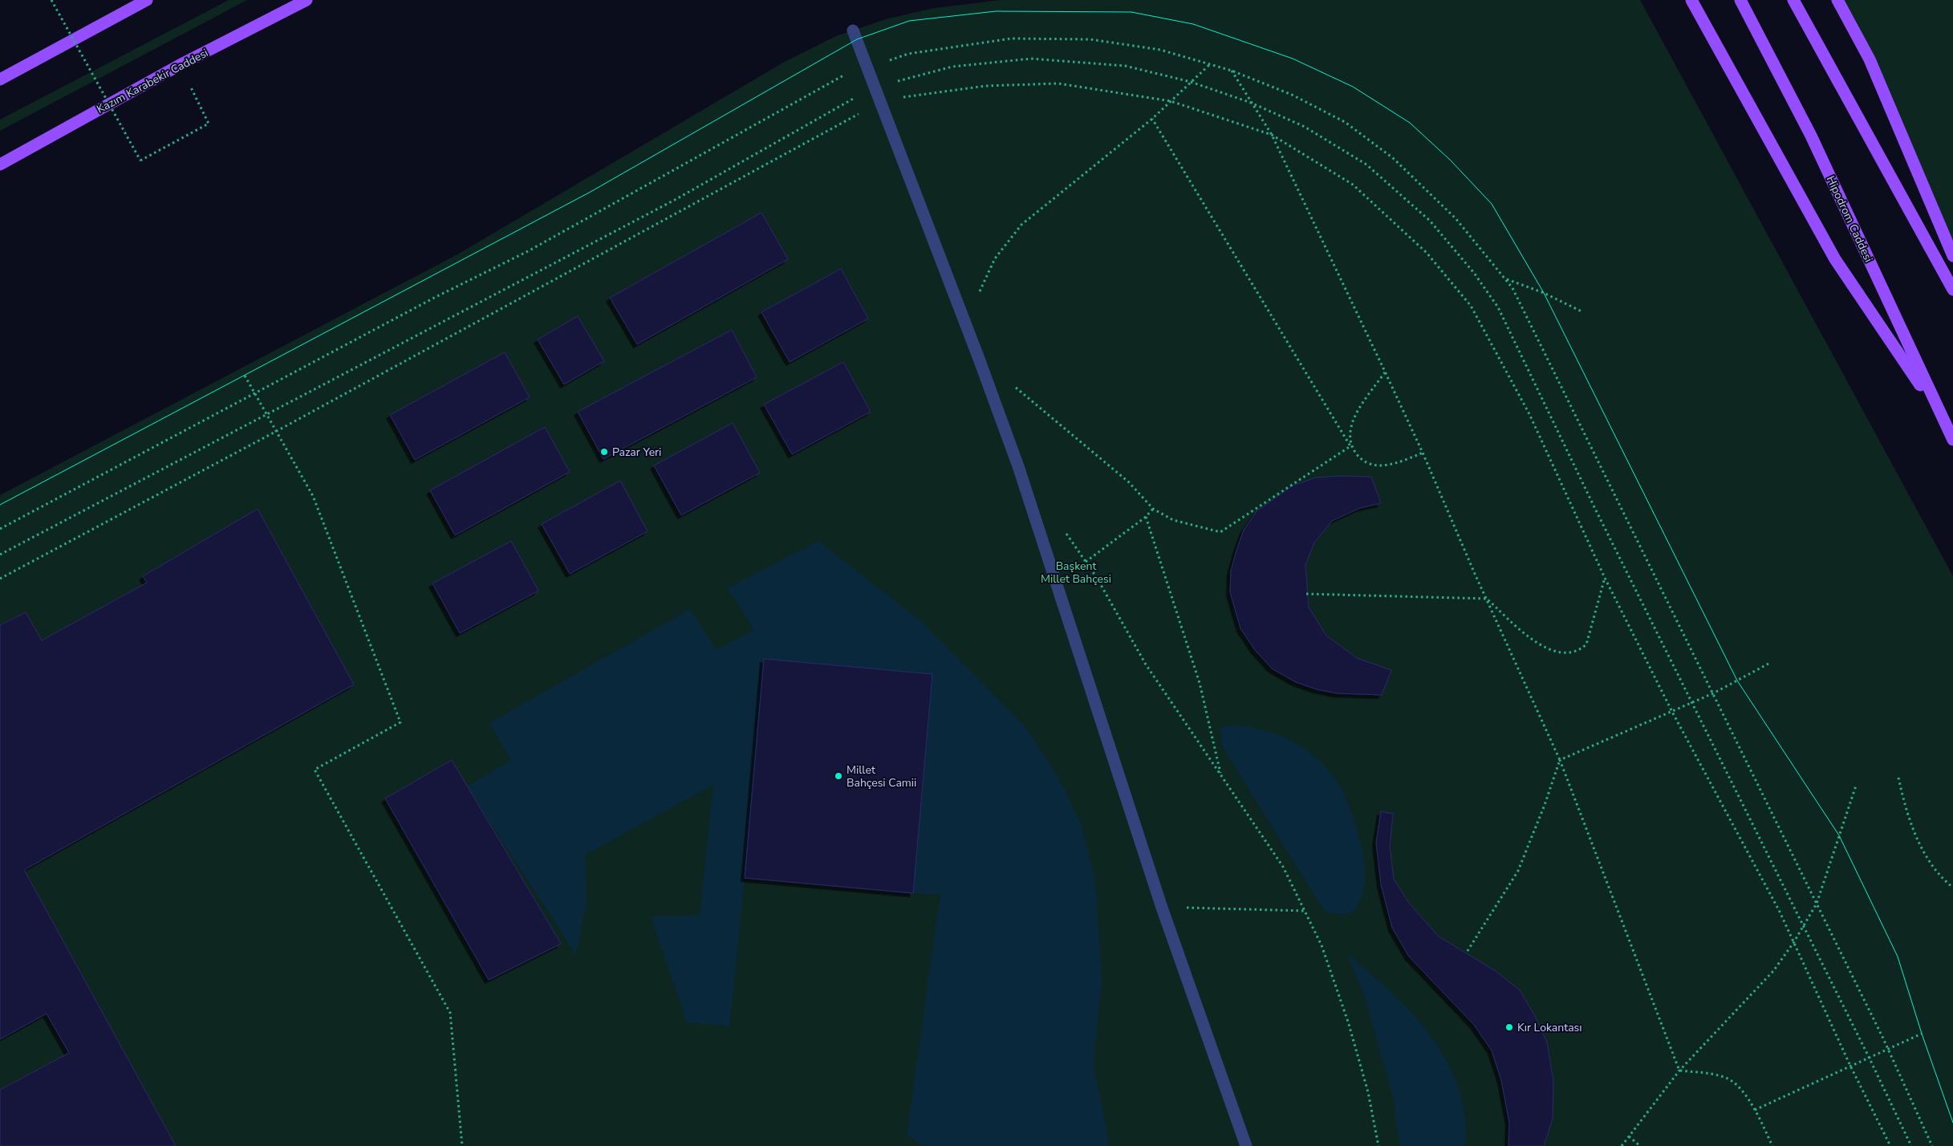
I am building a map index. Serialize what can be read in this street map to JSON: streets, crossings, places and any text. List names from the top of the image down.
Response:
{
  "streets": {
    "main road": ["Kazım Karabekir Caddesi", "Hipodrom Caddesi"]
  },
  "parks": ["Başkent Millet Bahçesi"],
  "places": ["Pazar Yeri", "Millet Bahçesi Camii", "Kır Lokantası"]
}
